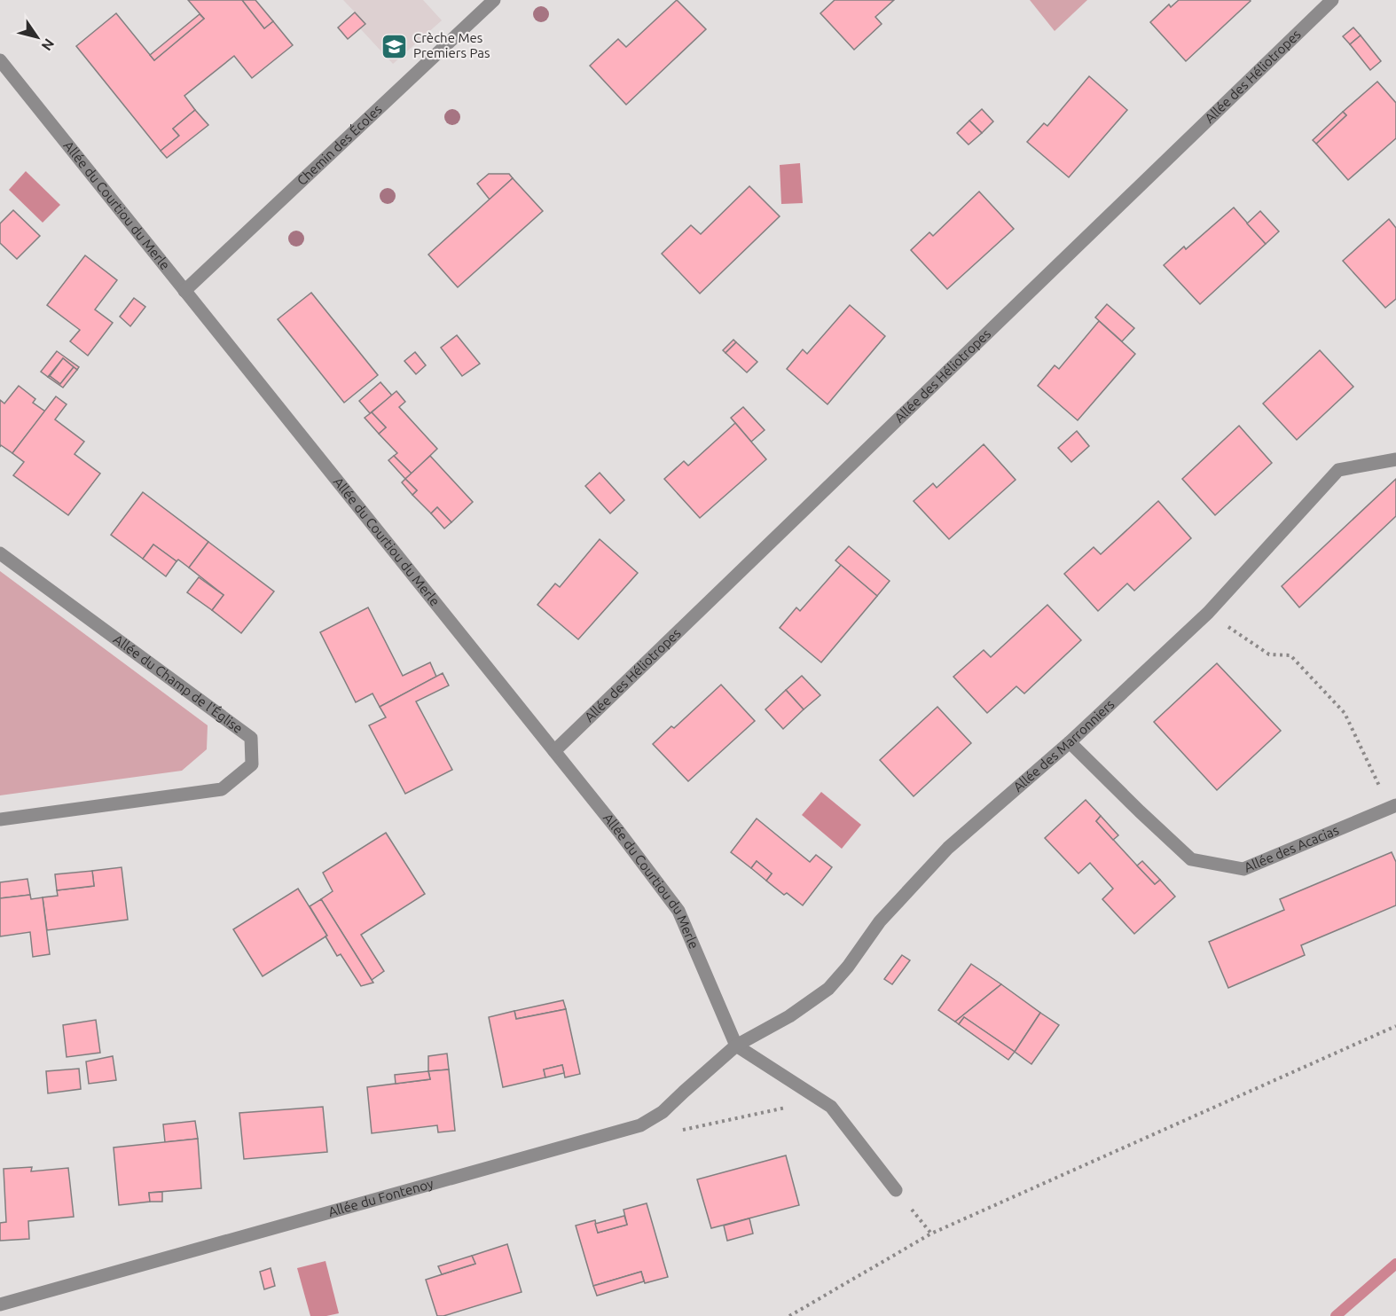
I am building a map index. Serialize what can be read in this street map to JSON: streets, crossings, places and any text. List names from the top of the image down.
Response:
{
  "streets": {
    "street": [
      "Allée des Héliotropes",
      "Chemin des Écoles",
      "Allée du Courtiou du Merle",
      "Allée du Champ de l'Église",
      "Allée des Marronniers",
      "Allée des Acacias",
      "Allée du Fontenoy"
    ]
  },
  "crossings": [
    ["Allée des Héliotropes", "Allée du Courtiou du Merle"],
    ["Chemin des Écoles", "Allée du Courtiou du Merle"],
    ["Allée du Courtiou du Merle", "Allée des Marronniers"],
    ["Allée du Courtiou du Merle", "Allée du Fontenoy"],
    ["Allée des Marronniers", "Allée des Acacias"],
    ["Allée des Marronniers", "Allée du Fontenoy"]
  ],
  "places": {
    "school or university": ["Crèche Mes Premiers Pas"]
  },
  "north": "bottom right"
}
